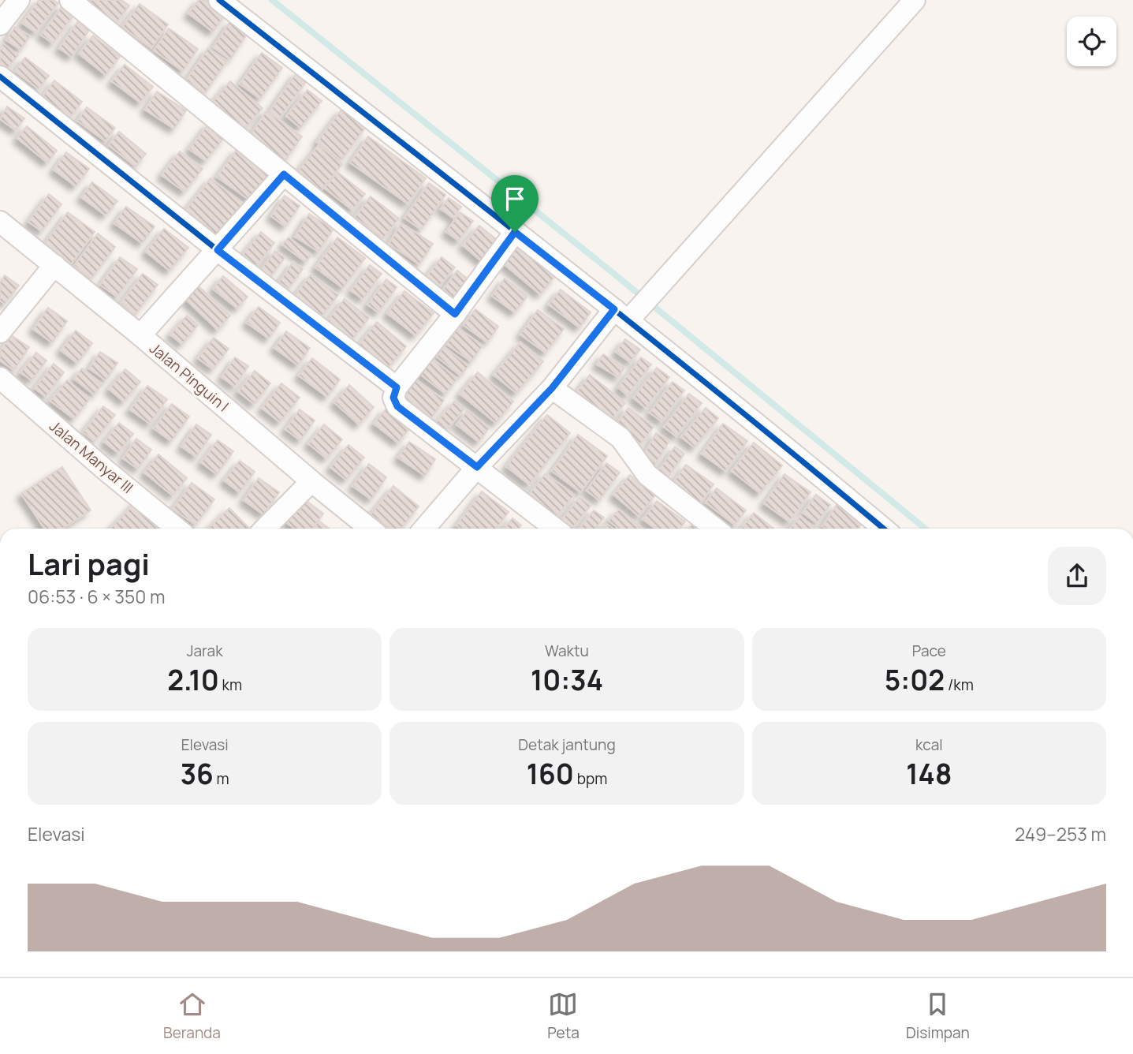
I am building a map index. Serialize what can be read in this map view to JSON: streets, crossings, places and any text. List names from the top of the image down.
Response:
{
  "streets": {
    "street": ["Jalan Pinguin I", "Jalan Manyar III"]
  },
  "page": {
    "heading": ["Lari pagi", "06:53 · 6 × 350 m"],
    "stats": [
      ["Jarak", "2.10 km"],
      ["Waktu", "10:34"],
      ["Pace", "5:02 /km"],
      ["Elevasi", "36 m"],
      ["Detak jantung", "160 bpm"],
      ["kcal", "148"]
    ],
    "chart": ["Elevasi", "249–253 m"],
    "tabs": ["Beranda", "Peta", "Disimpan"]
  }
}
